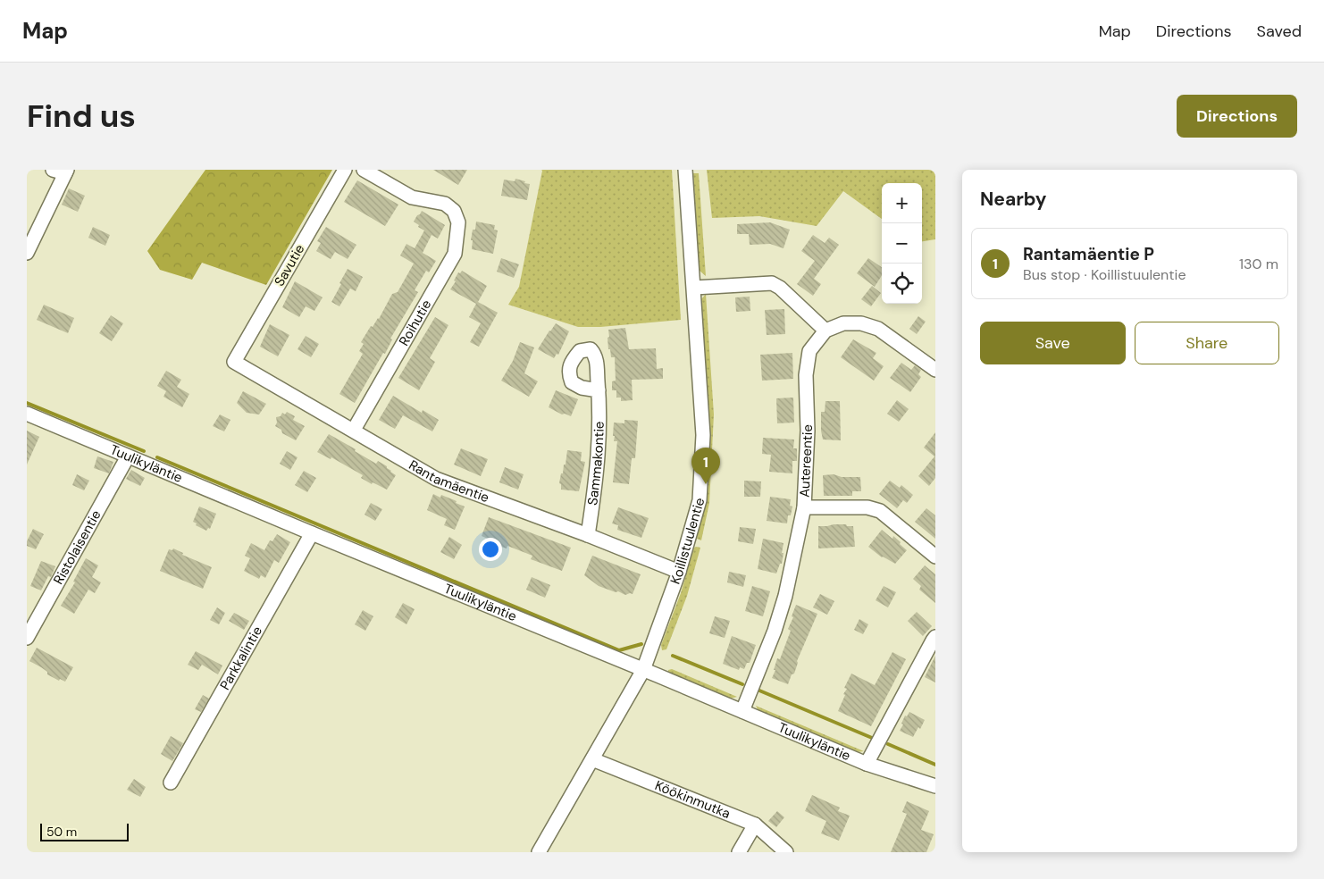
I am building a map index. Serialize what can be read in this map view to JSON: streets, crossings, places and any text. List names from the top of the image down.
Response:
{
  "streets": {
    "street": [
      "Savutie",
      "Roihutie",
      "Autereentie",
      "Sammakontie",
      "Tuulikyläntie",
      "Rantamäentie",
      "Koillistuulentie",
      "Ristolaisentie",
      "Parkkalintie",
      "Köökinmutka"
    ]
  },
  "crossings": [
    ["Savutie", "Rantamäentie"],
    ["Roihutie", "Rantamäentie"],
    ["Autereentie", "Tuulikyläntie"],
    ["Sammakontie", "Rantamäentie"],
    ["Tuulikyläntie", "Koillistuulentie"],
    ["Tuulikyläntie", "Ristolaisentie"],
    ["Tuulikyläntie", "Parkkalintie"],
    ["Rantamäentie", "Koillistuulentie"],
    ["Koillistuulentie", "Köökinmutka"]
  ],
  "scale_bar": "50 m",
  "page": {
    "header": "Map",
    "nav": ["Map", "Directions", "Saved"],
    "buttons": [
      "Directions",
      ["Save", "Share"]
    ],
    "title": "Find us",
    "heading": "Nearby",
    "map_buttons": ["+", "−"],
    "list": [
      {
        "mark": "1",
        "name": "Rantamäentie P",
        "note": "Bus stop · Koillistuulentie",
        "value": "130 m"
      }
    ],
    "pins": "1",
    "scale": "50 m"
  }
}
